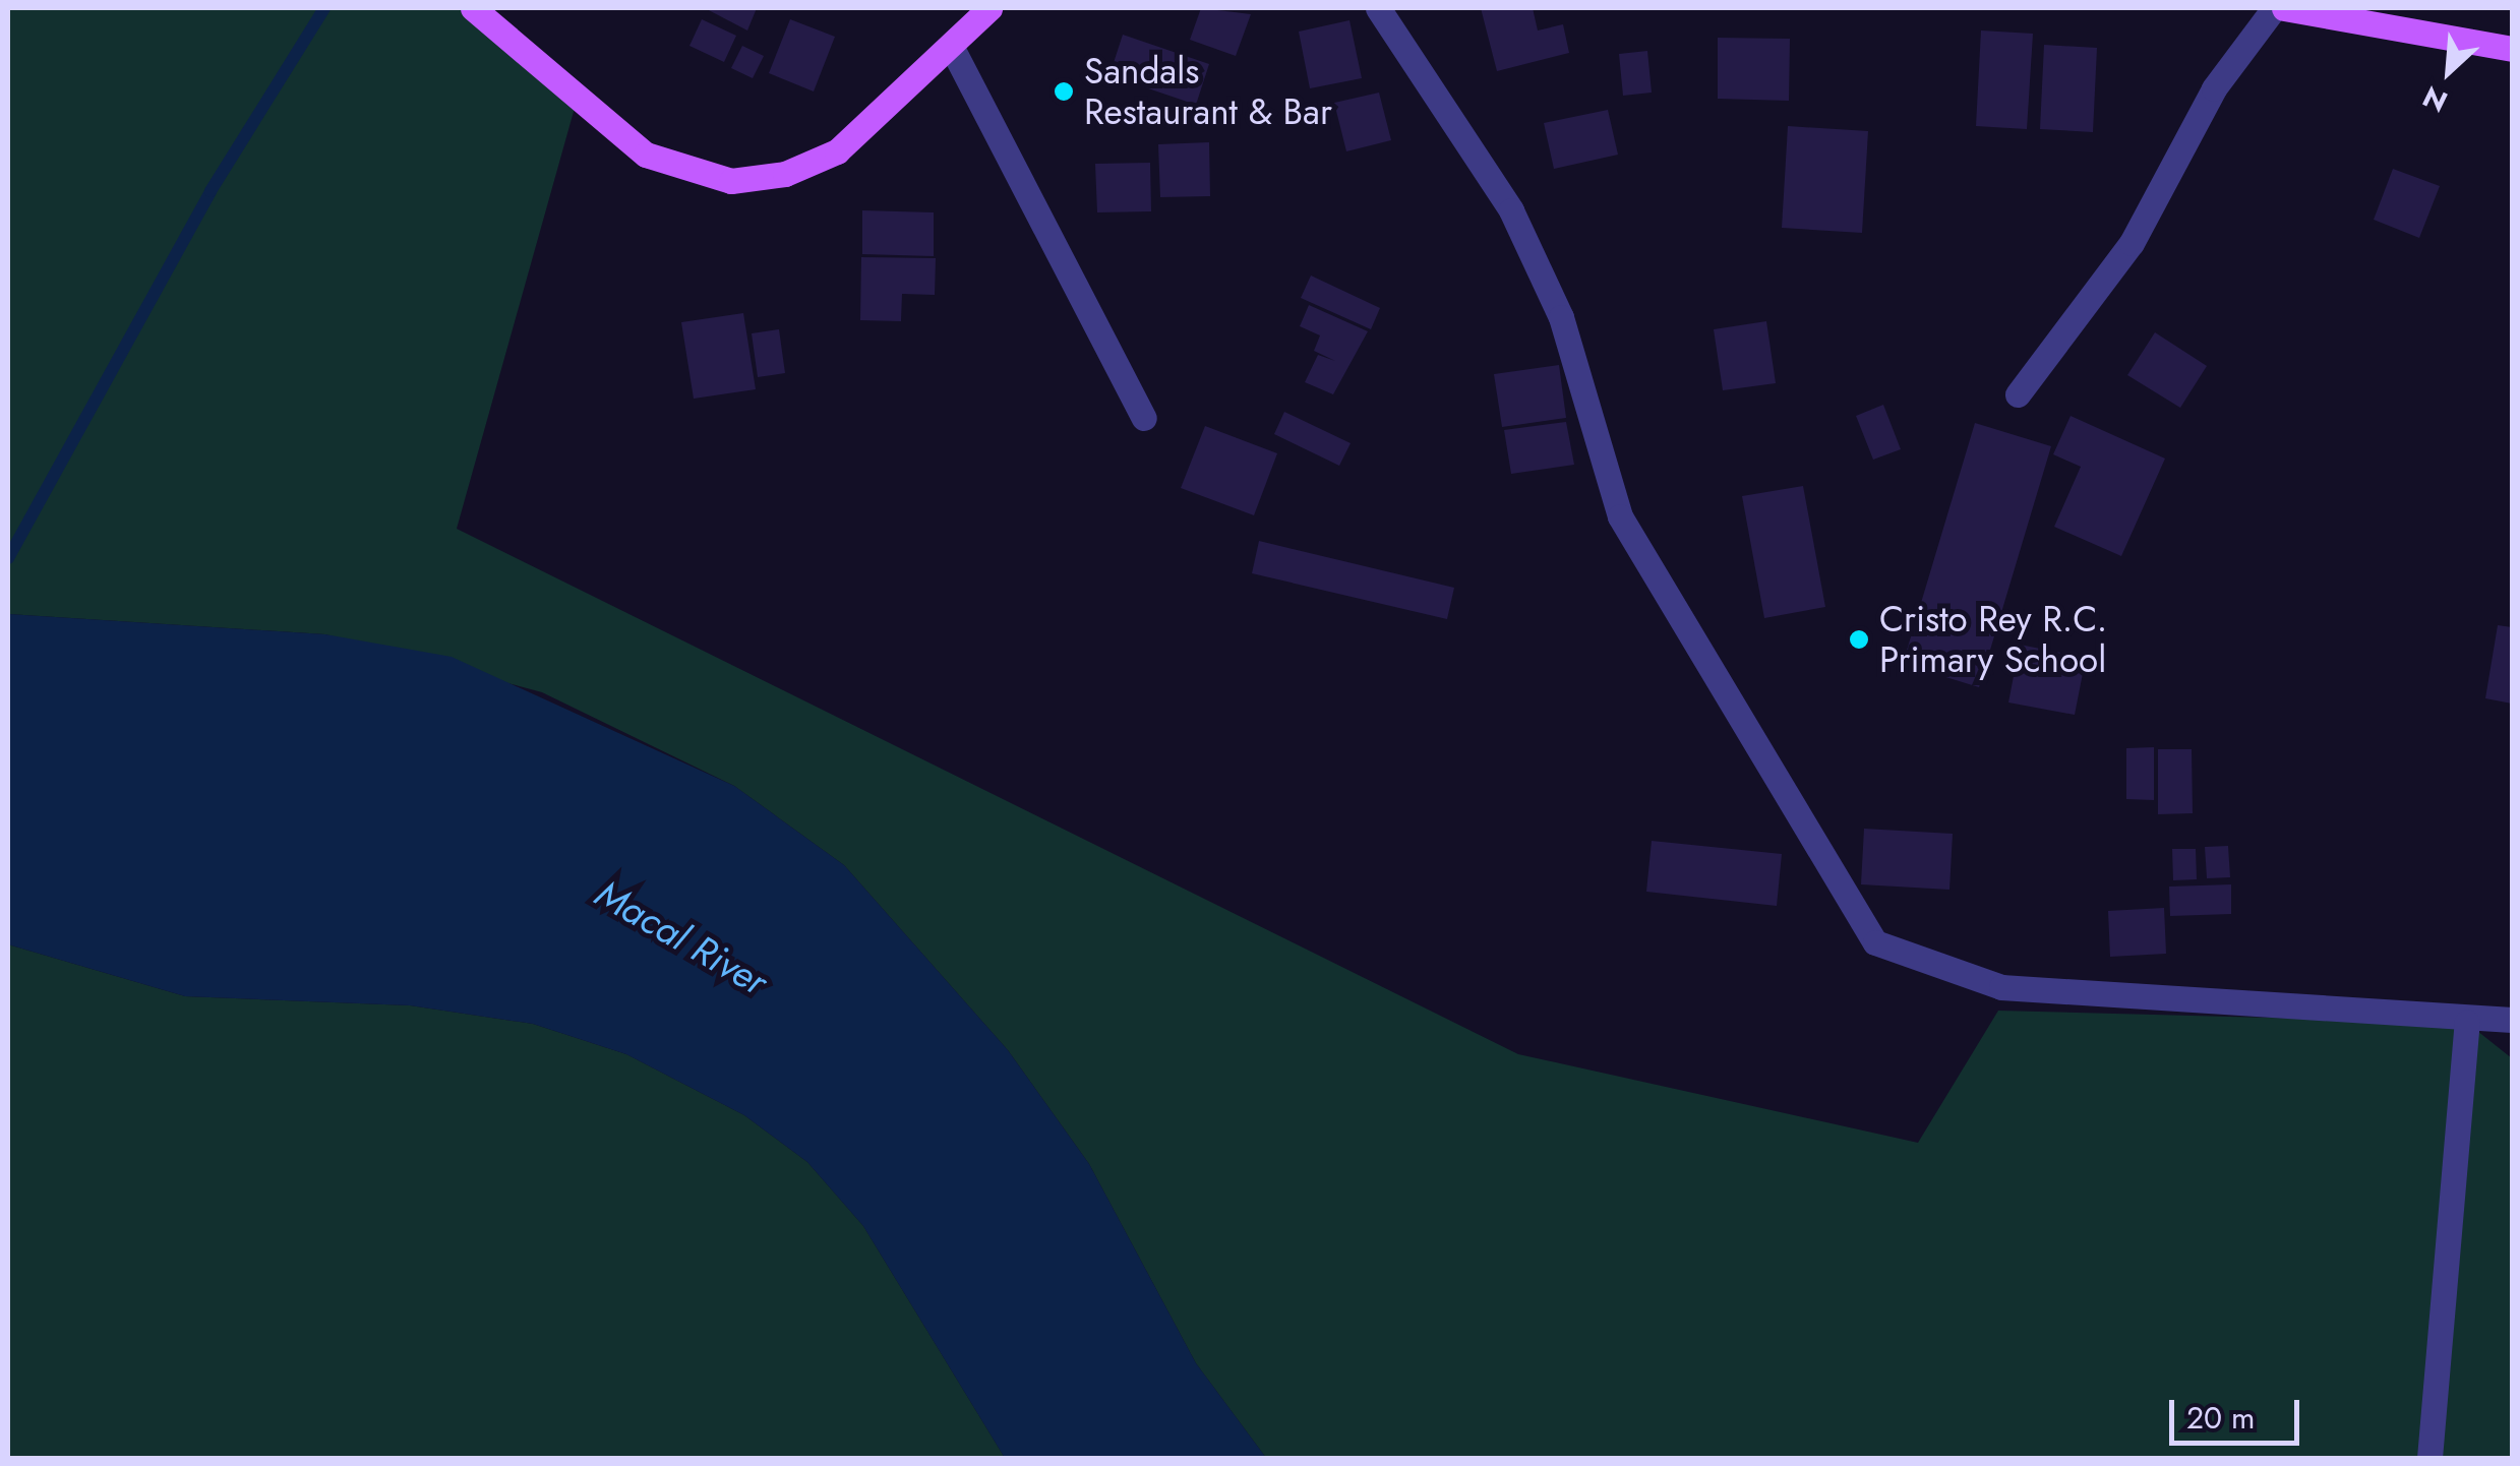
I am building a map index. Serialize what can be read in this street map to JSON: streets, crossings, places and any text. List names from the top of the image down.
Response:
{
  "water": ["Macal River"],
  "places": ["Sandals Restaurant & Bar", "Cristo Rey R.C. Primary School"],
  "scale_bar": "20 m",
  "north": "bottom left"
}
